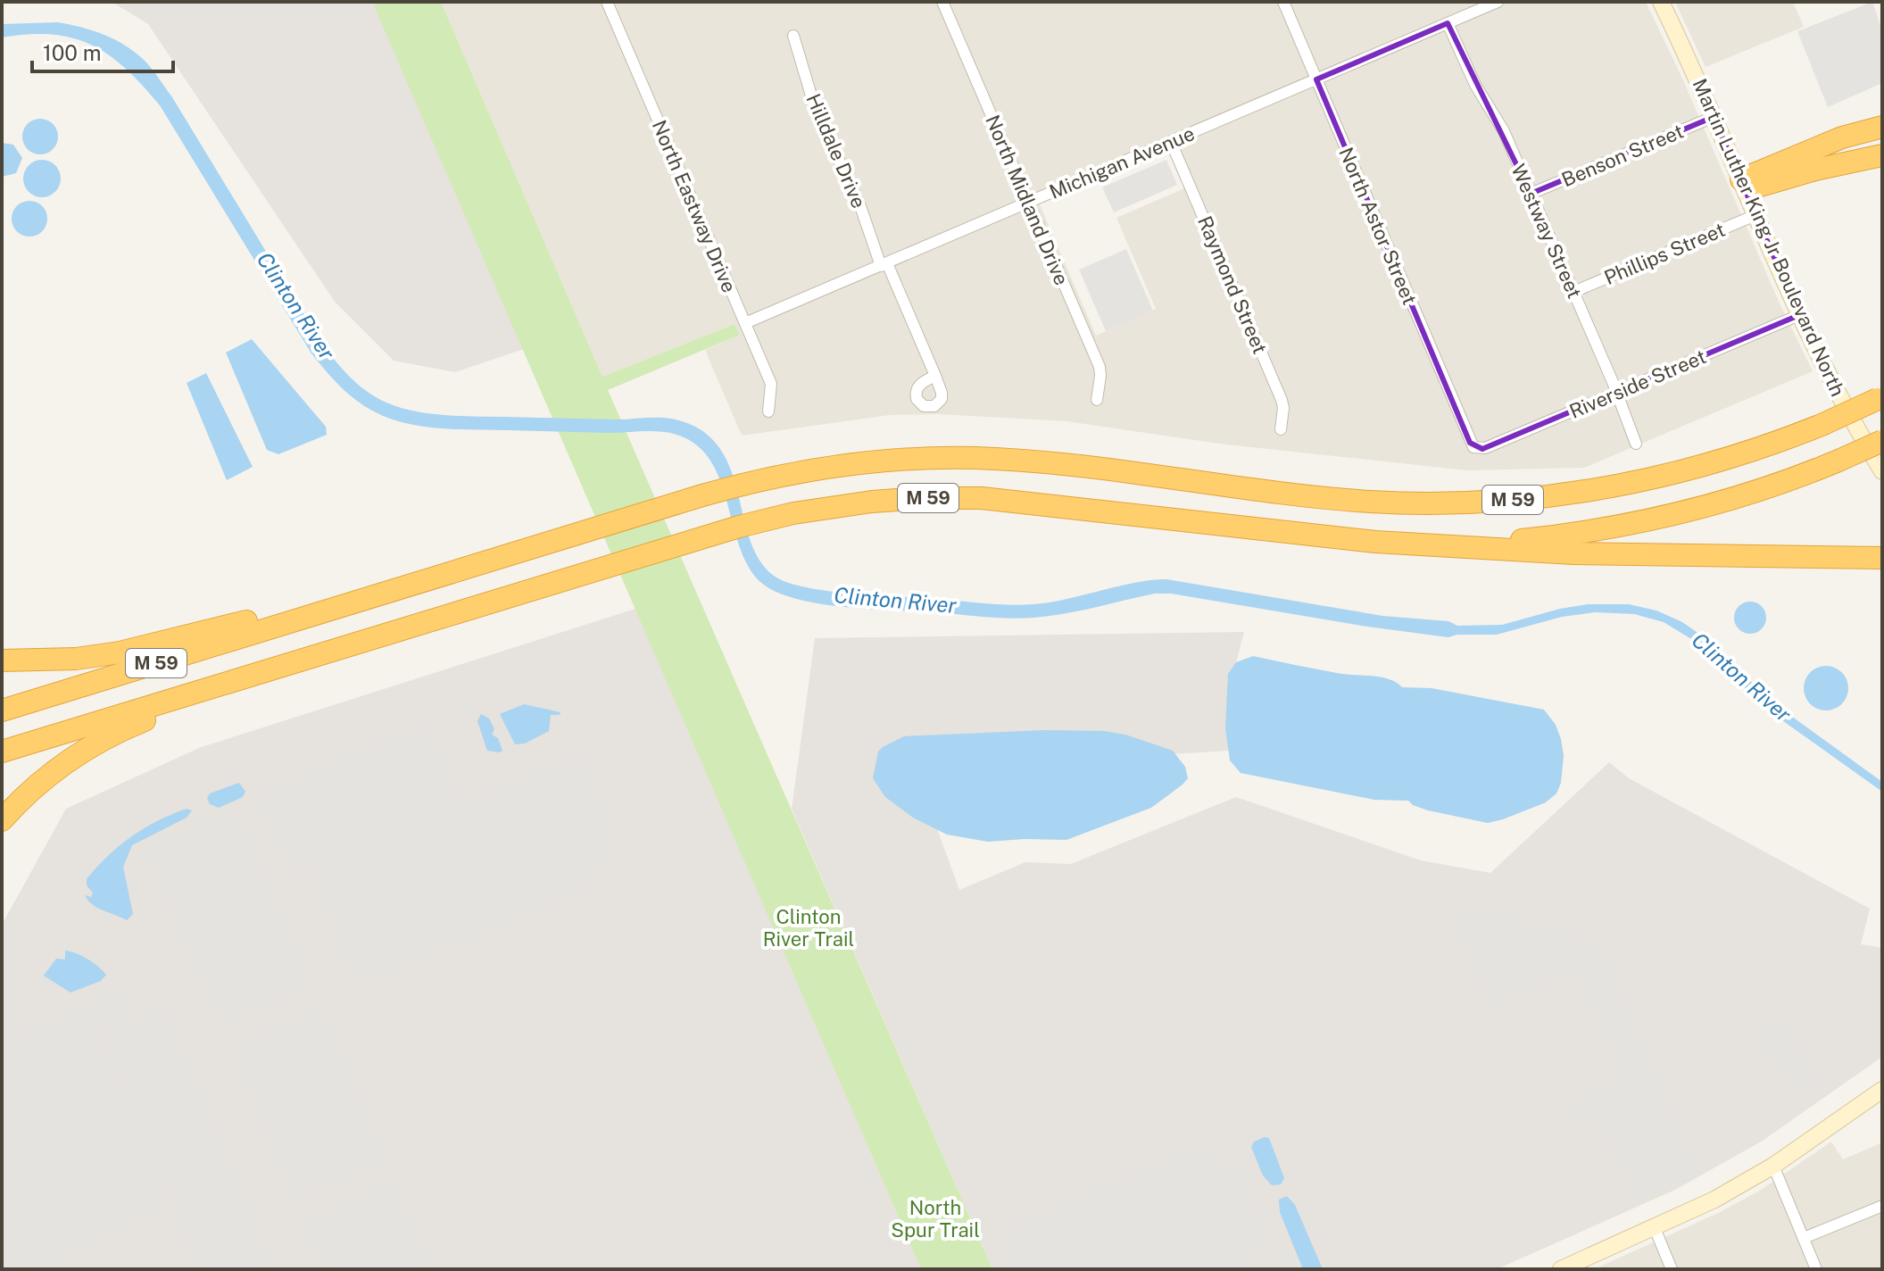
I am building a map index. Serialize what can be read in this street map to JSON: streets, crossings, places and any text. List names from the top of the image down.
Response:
{
  "streets": {
    "highway": ["M 59"],
    "main road": ["Martin Luther King Jr Boulevard North"],
    "street": [
      "Hilldale Drive",
      "Benson Street",
      "Michigan Avenue",
      "North Midland Drive",
      "North Eastway Drive",
      "North Astor Street",
      "Westway Street",
      "Phillips Street",
      "Raymond Street",
      "Riverside Street"
    ]
  },
  "crossings": [
    ["Hilldale Drive", "Michigan Avenue"],
    ["Benson Street", "Westway Street"],
    ["Benson Street", "Martin Luther King Jr Boulevard North"],
    ["Michigan Avenue", "North Midland Drive"],
    ["Michigan Avenue", "North Eastway Drive"],
    ["Michigan Avenue", "North Astor Street"],
    ["Michigan Avenue", "Westway Street"],
    ["Michigan Avenue", "Raymond Street"],
    ["North Astor Street", "Riverside Street"],
    ["Westway Street", "Phillips Street"],
    ["Westway Street", "Riverside Street"],
    ["Martin Luther King Jr Boulevard North", "Phillips Street"],
    ["Martin Luther King Jr Boulevard North", "Riverside Street"]
  ],
  "water": ["Clinton River"],
  "parks": ["Clinton River Trail", "North Spur Trail"],
  "scale_bar": "100 m"
}
